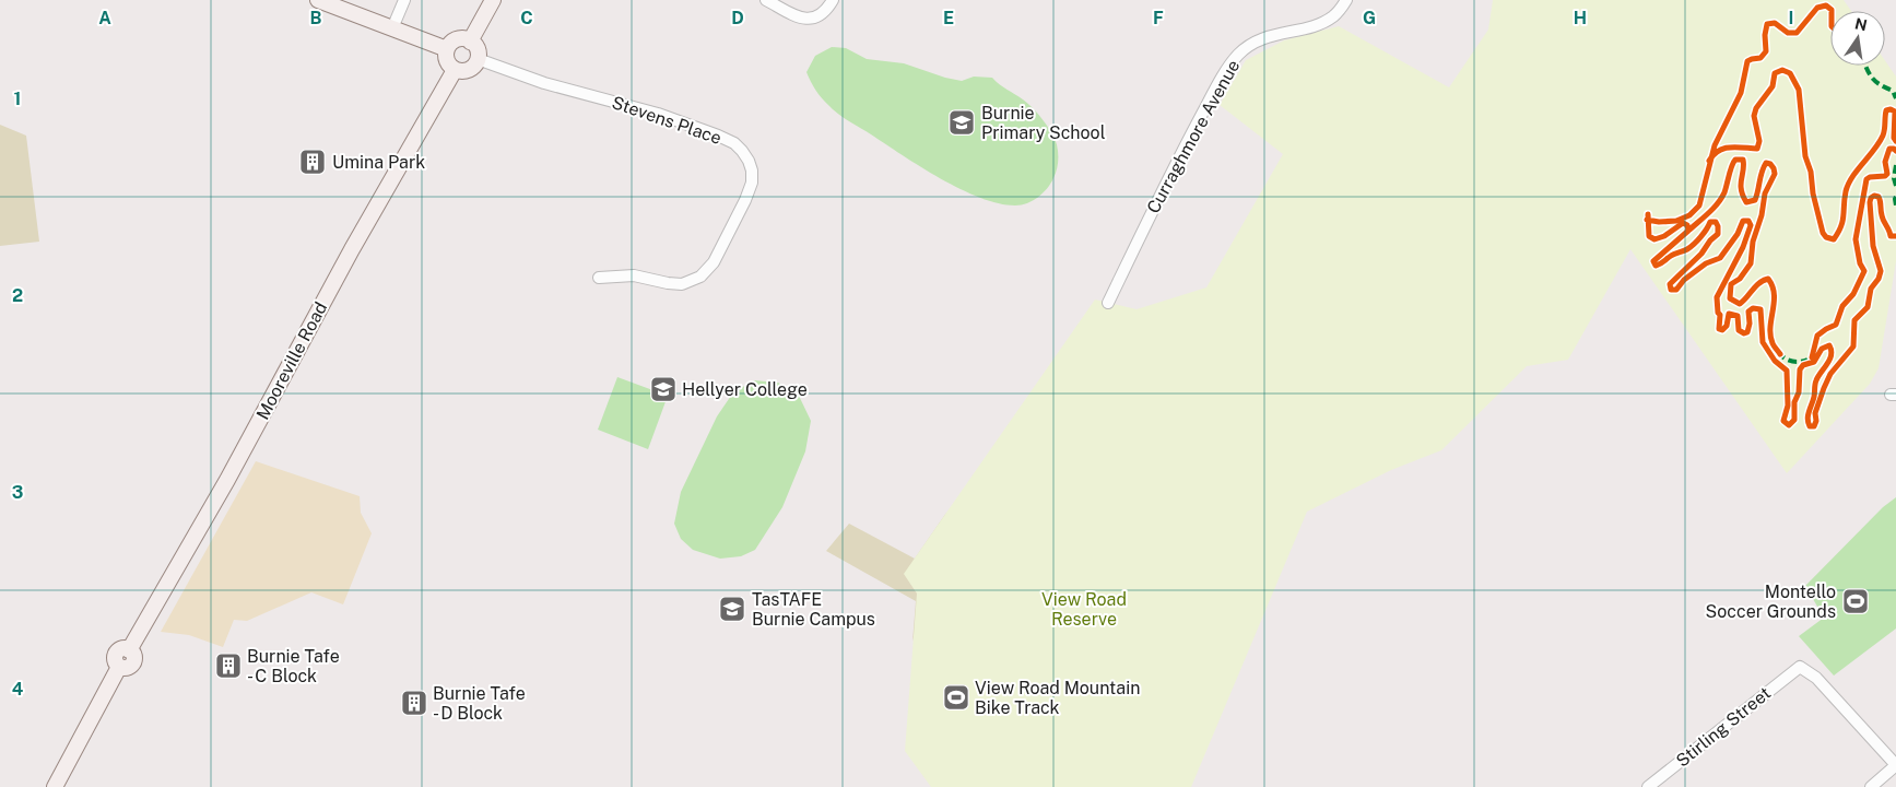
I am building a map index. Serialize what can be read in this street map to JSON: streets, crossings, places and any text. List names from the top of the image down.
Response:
{
  "streets": {
    "main road": ["Mooreville Road"],
    "street": ["Stevens Place", "Curraghmore Avenue", "Stirling Street"]
  },
  "crossings": [
    ["Stevens Place", "Mooreville Road"]
  ],
  "parks": ["View Road Reserve"],
  "places": {
    "school or university": ["Burnie Primary School", "Hellyer College", "TasTAFE Burnie Campus"],
    "building": ["Umina Park", "Burnie Tafe - C Block", "Burnie Tafe - D Block"],
    "sports": ["Montello Soccer Grounds", "View Road Mountain Bike Track"]
  },
  "north": "top",
  "grid": {
    "columns": [
      "A",
      "B",
      "C",
      "D",
      "E",
      "F",
      "G",
      "H",
      "I"
    ],
    "rows": [
      "1",
      "2",
      "3",
      "4"
    ]
  }
}
